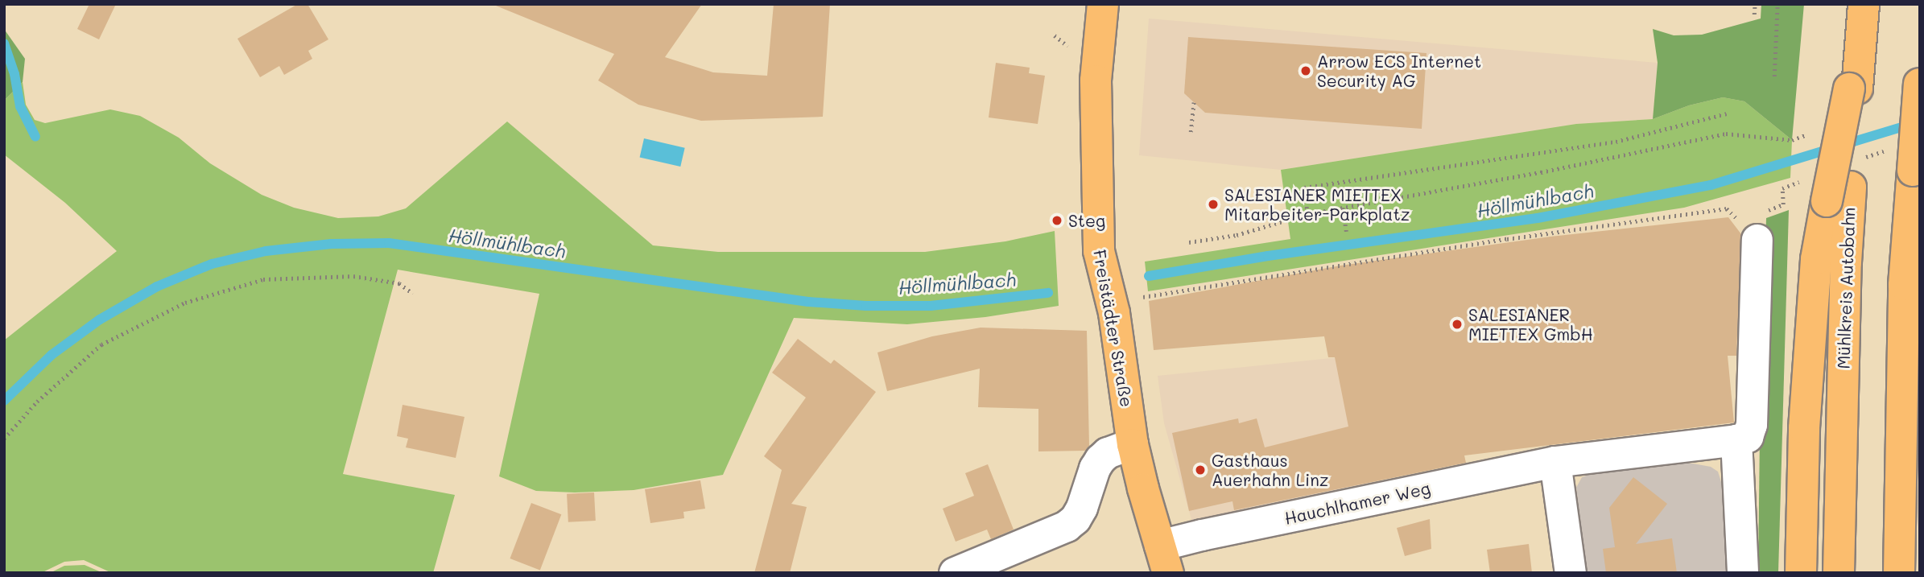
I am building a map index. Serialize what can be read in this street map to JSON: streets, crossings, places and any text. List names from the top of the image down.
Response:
{
  "streets": {
    "main road": ["Mühlkreis Autobahn", "Freistädter Straße"],
    "street": ["Hauchlhamer Weg"]
  },
  "crossings": [
    ["Freistädter Straße", "Hauchlhamer Weg"]
  ],
  "water": ["Höllmühlbach"],
  "places": [
    "Arrow ECS Internet Security AG",
    "SALESIANER MIETTEX Mitarbeiter-Parkplatz",
    "Steg",
    "SALESIANER MIETTEX GmbH",
    "Gasthaus Auerhahn Linz"
  ]
}
